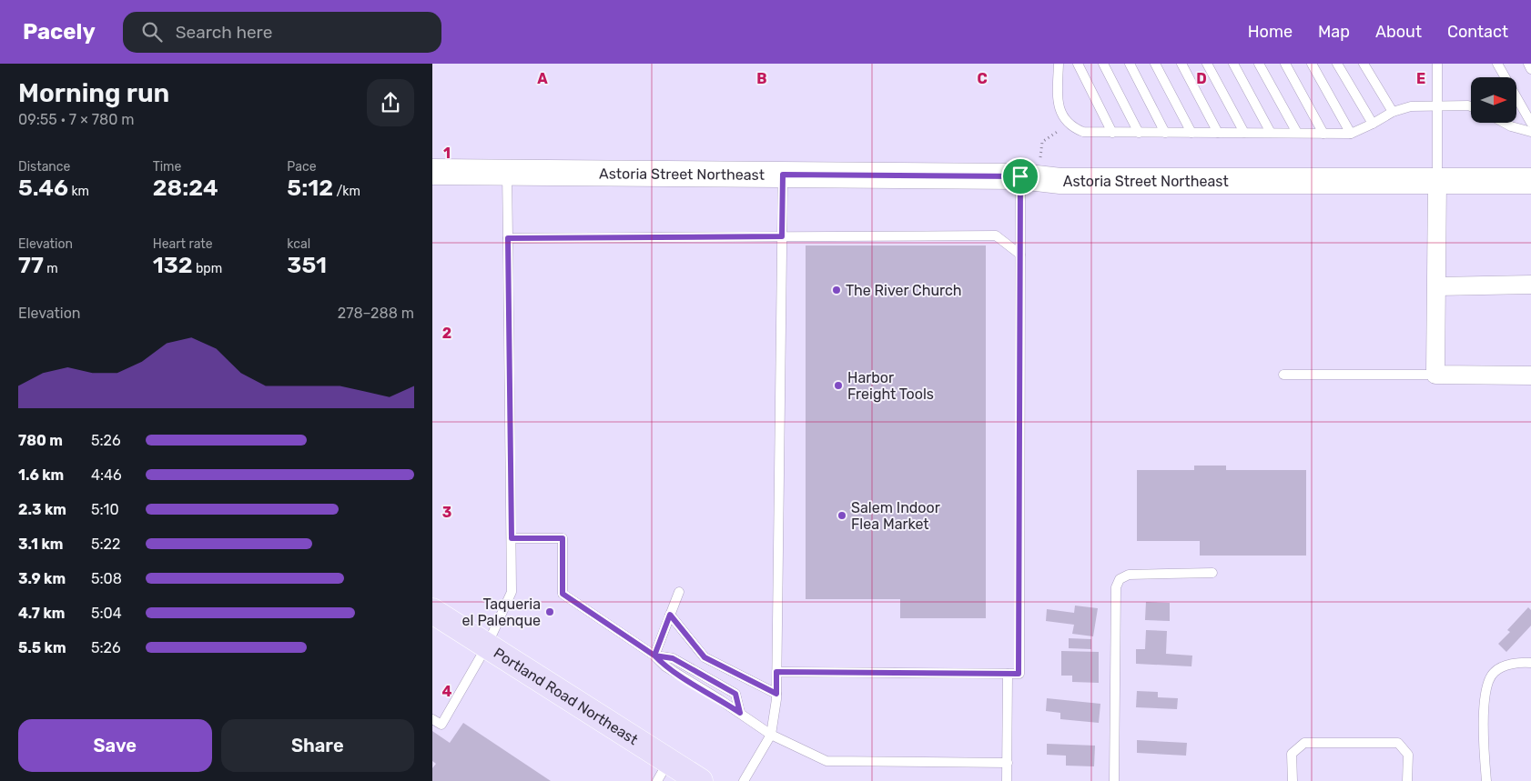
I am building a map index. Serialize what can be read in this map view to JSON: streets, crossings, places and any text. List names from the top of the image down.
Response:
{
  "streets": {
    "main road": ["Portland Road Northeast"],
    "street": ["Astoria Street Northeast"]
  },
  "places": [
    "The River Church",
    "Harbor Freight Tools",
    "Salem Indoor Flea Market",
    "Taqueria el Palenque"
  ],
  "north": "right",
  "page": {
    "header": "Pacely",
    "search": "Search here",
    "nav": [
      "Home",
      "Map",
      "About",
      "Contact"
    ],
    "heading": ["Morning run", "09:55 · 7 × 780 m"],
    "stats": [
      ["Distance", "5.46 km"],
      ["Time", "28:24"],
      ["Pace", "5:12 /km"],
      ["Elevation", "77 m"],
      ["Heart rate", "132 bpm"],
      ["kcal", "351"]
    ],
    "chart": ["Elevation", "278–288 m"],
    "list": [
      {
        "name": "780 m",
        "note": "5:26"
      },
      {
        "name": "1.6 km",
        "note": "4:46"
      },
      {
        "name": "2.3 km",
        "note": "5:10"
      },
      {
        "name": "3.1 km",
        "note": "5:22"
      },
      {
        "name": "3.9 km",
        "note": "5:08"
      },
      {
        "name": "4.7 km",
        "note": "5:04"
      },
      {
        "name": "5.5 km",
        "note": "5:26"
      }
    ],
    "buttons": ["Save", "Share"]
  },
  "grid": {
    "columns": [
      "A",
      "B",
      "C",
      "D",
      "E"
    ],
    "rows": [
      "1",
      "2",
      "3",
      "4"
    ]
  }
}
